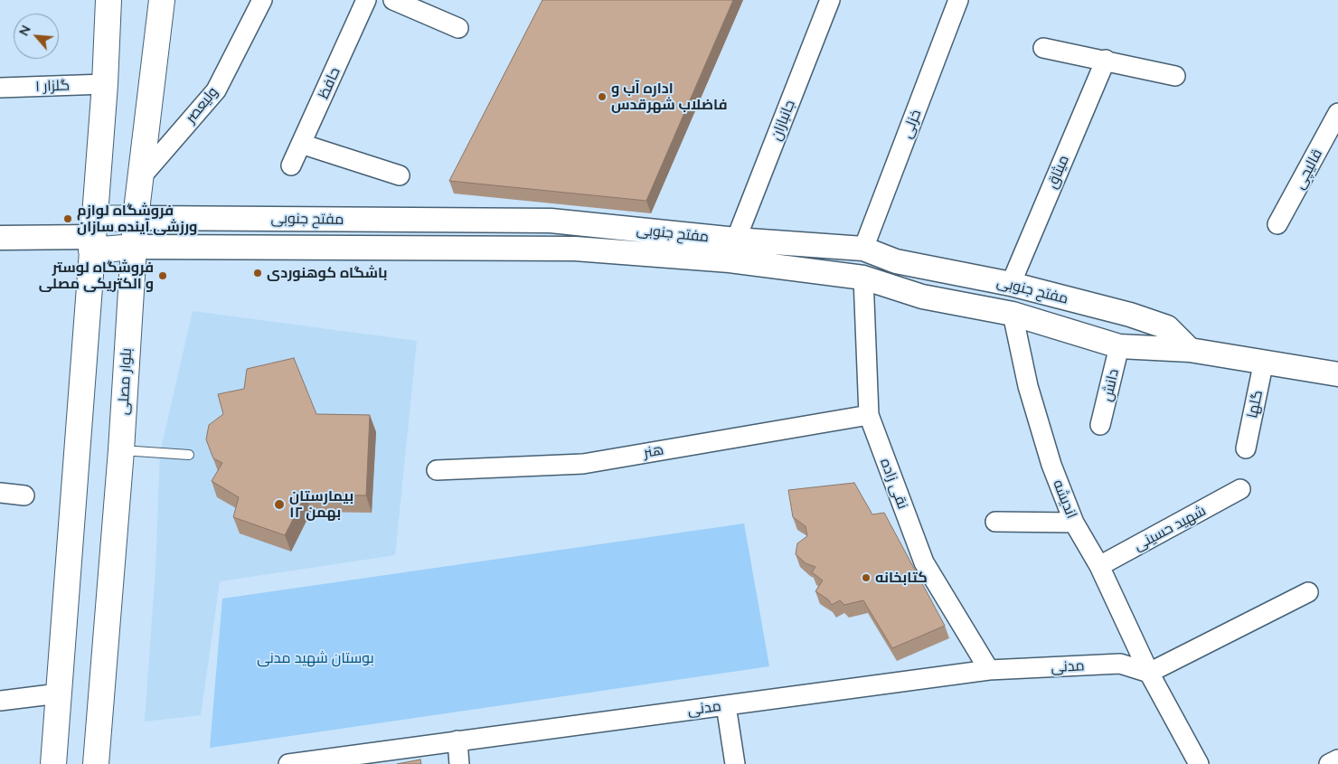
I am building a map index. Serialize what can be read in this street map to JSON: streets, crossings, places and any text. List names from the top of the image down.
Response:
{
  "streets": {
    "main road": ["بلوار مصلی"],
    "street": [
      "حافظ",
      "گلزار ۱",
      "ولیعصر",
      "جانبازان",
      "خزلی",
      "قالیچی",
      "میثاق",
      "مفتح جنوبی",
      "دانش",
      "گلها",
      "هنر",
      "نقی زاده",
      "اندیشه",
      "شهید حسینی",
      "مدنی"
    ]
  },
  "crossings": [
    ["ولیعصر", "بلوار مصلی"],
    ["جانبازان", "مفتح جنوبی"],
    ["خزلی", "مفتح جنوبی"],
    ["میثاق", "مفتح جنوبی"],
    ["مفتح جنوبی", "بلوار مصلی"],
    ["مفتح جنوبی", "دانش"],
    ["مفتح جنوبی", "گلها"],
    ["مفتح جنوبی", "نقی زاده"],
    ["مفتح جنوبی", "اندیشه"],
    ["هنر", "نقی زاده"],
    ["نقی زاده", "مدنی"],
    ["اندیشه", "شهید حسینی"],
    ["اندیشه", "مدنی"]
  ],
  "parks": ["بوستان شهید مدنی"],
  "places": [
    "اداره آب و فاضلاب شهرقدس",
    "فروشگاه لوازم ورزشی آینده سازان",
    "باشگاه کوهنوردی",
    "فروشگاه لوستر و الکتریکی مصلی",
    "بیمارستان ۱۲ بهمن",
    "کتابخانه"
  ],
  "north": "top left"
}
